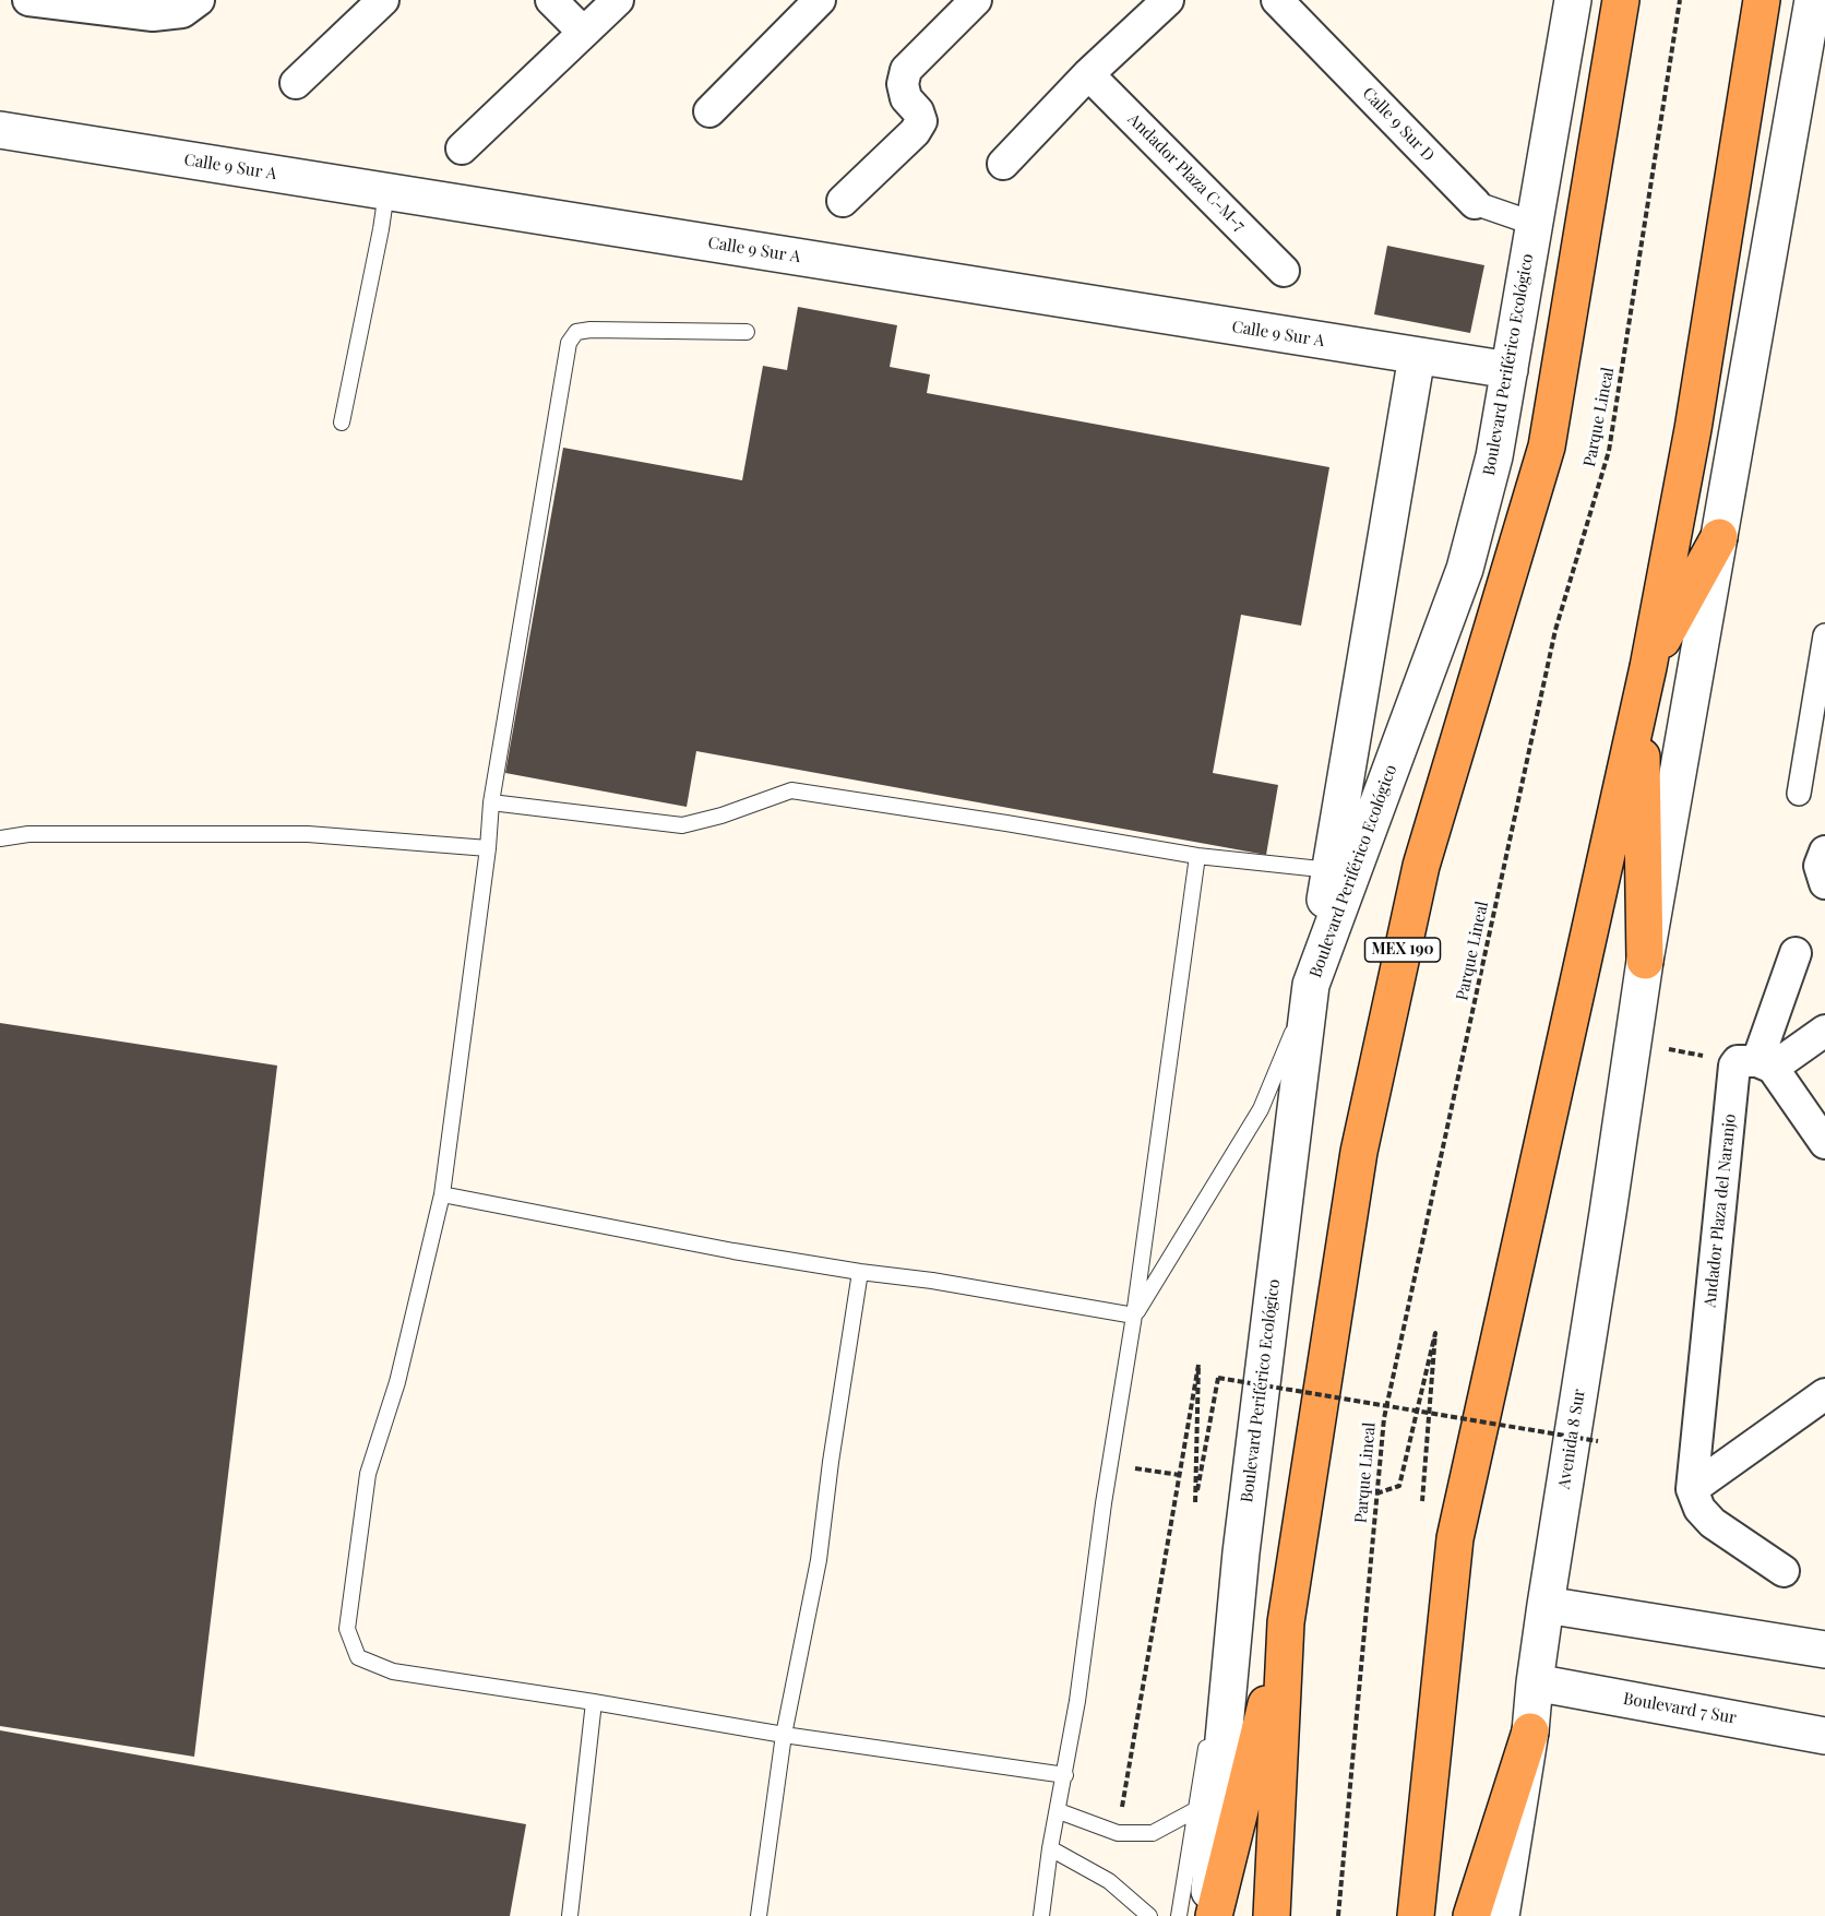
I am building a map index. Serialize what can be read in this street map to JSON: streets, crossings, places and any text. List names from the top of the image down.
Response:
{
  "streets": {
    "highway": ["MEX 190"],
    "street": [
      "Calle 9 Sur D",
      "Calle 9 Sur A",
      "Andador Plaza C-M-7",
      "Boulevard Periférico Ecológico",
      "Andador Plaza del Naranjo",
      "Avenida 8 Sur",
      "Boulevard 7 Sur"
    ],
    "path": ["Parque Lineal"]
  },
  "crossings": [
    ["Calle 9 Sur D", "Boulevard Periférico Ecológico"],
    ["Calle 9 Sur A", "Boulevard Periférico Ecológico"],
    ["Avenida 8 Sur", "Boulevard 7 Sur"]
  ]
}
